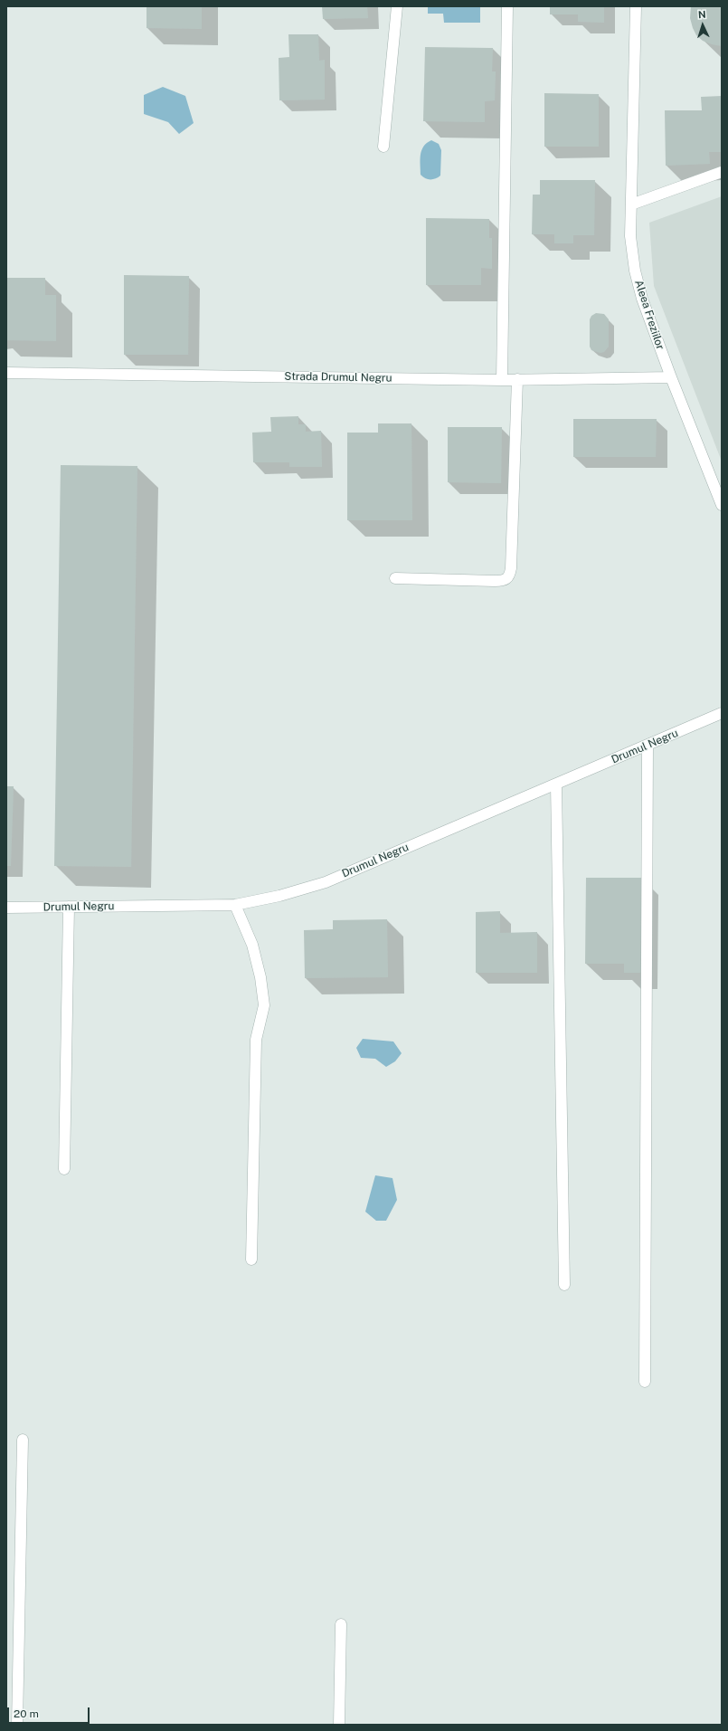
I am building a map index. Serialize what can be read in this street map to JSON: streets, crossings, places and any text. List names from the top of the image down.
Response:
{
  "streets": {
    "street": ["Aleea Freziilor", "Strada Drumul Negru", "Drumul Negru"]
  },
  "crossings": [
    ["Aleea Freziilor", "Strada Drumul Negru"]
  ],
  "scale_bar": "20 m",
  "north": "top"
}
